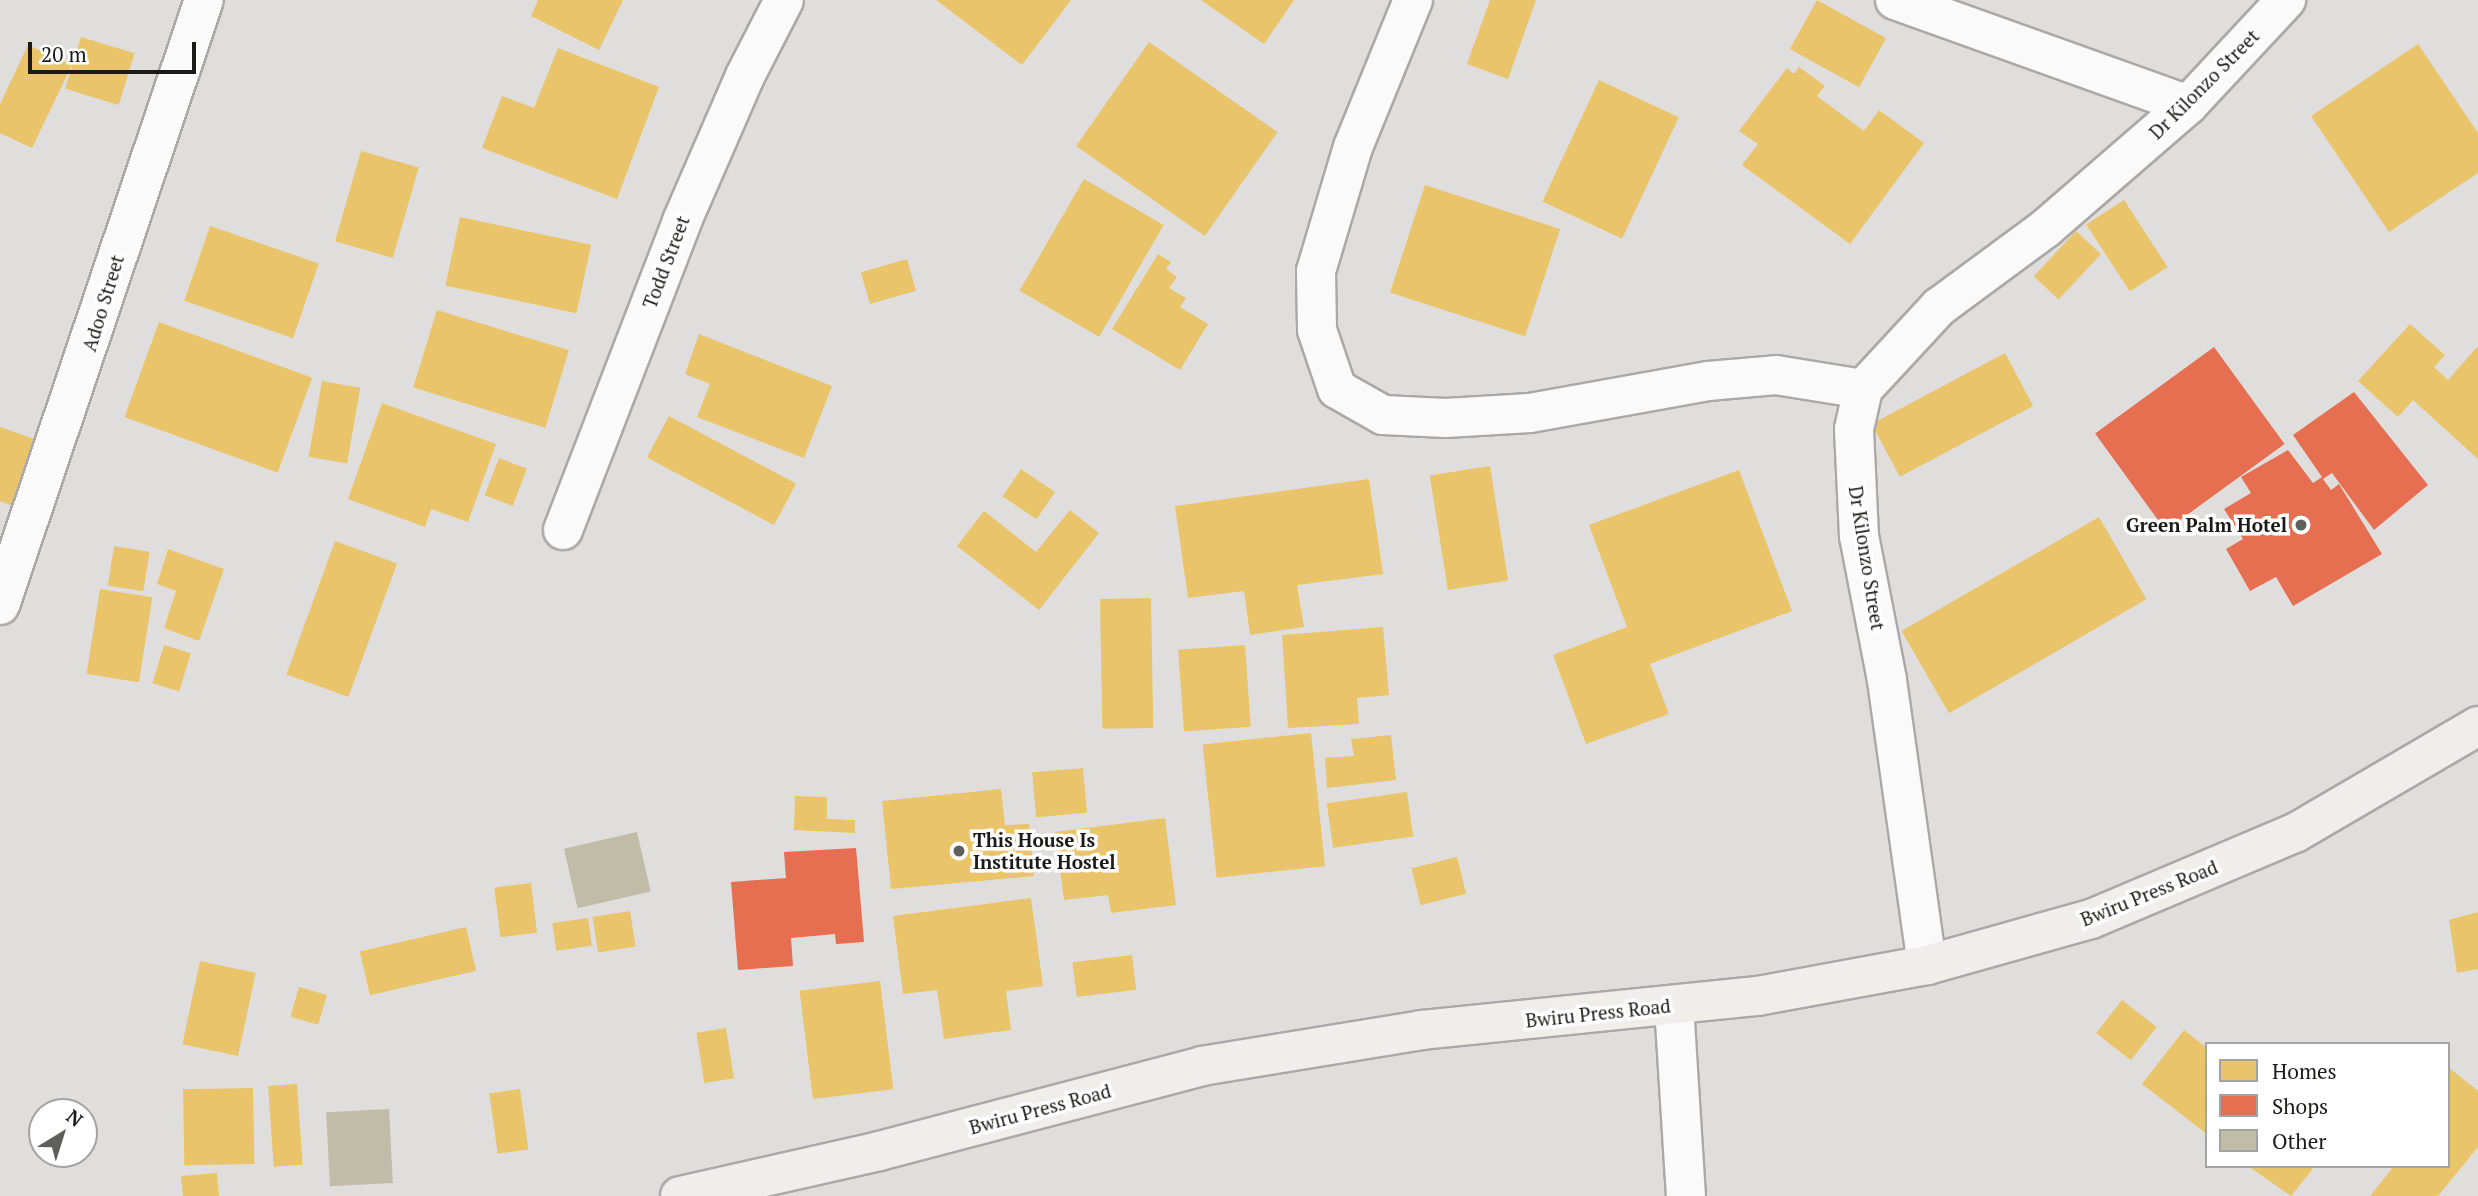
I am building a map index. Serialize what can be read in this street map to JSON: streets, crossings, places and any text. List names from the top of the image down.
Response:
{
  "streets": {
    "street": [
      "Dr Kilonzo Street",
      "Todd Street",
      "Adoo Street",
      "Bwiru Press Road"
    ]
  },
  "crossings": [
    ["Dr Kilonzo Street", "Bwiru Press Road"]
  ],
  "places": ["Green Palm Hotel", "This House Is Institute Hostel"],
  "legend": ["Homes", "Shops", "Other"],
  "scale_bar": "20 m",
  "north": "top right"
}
